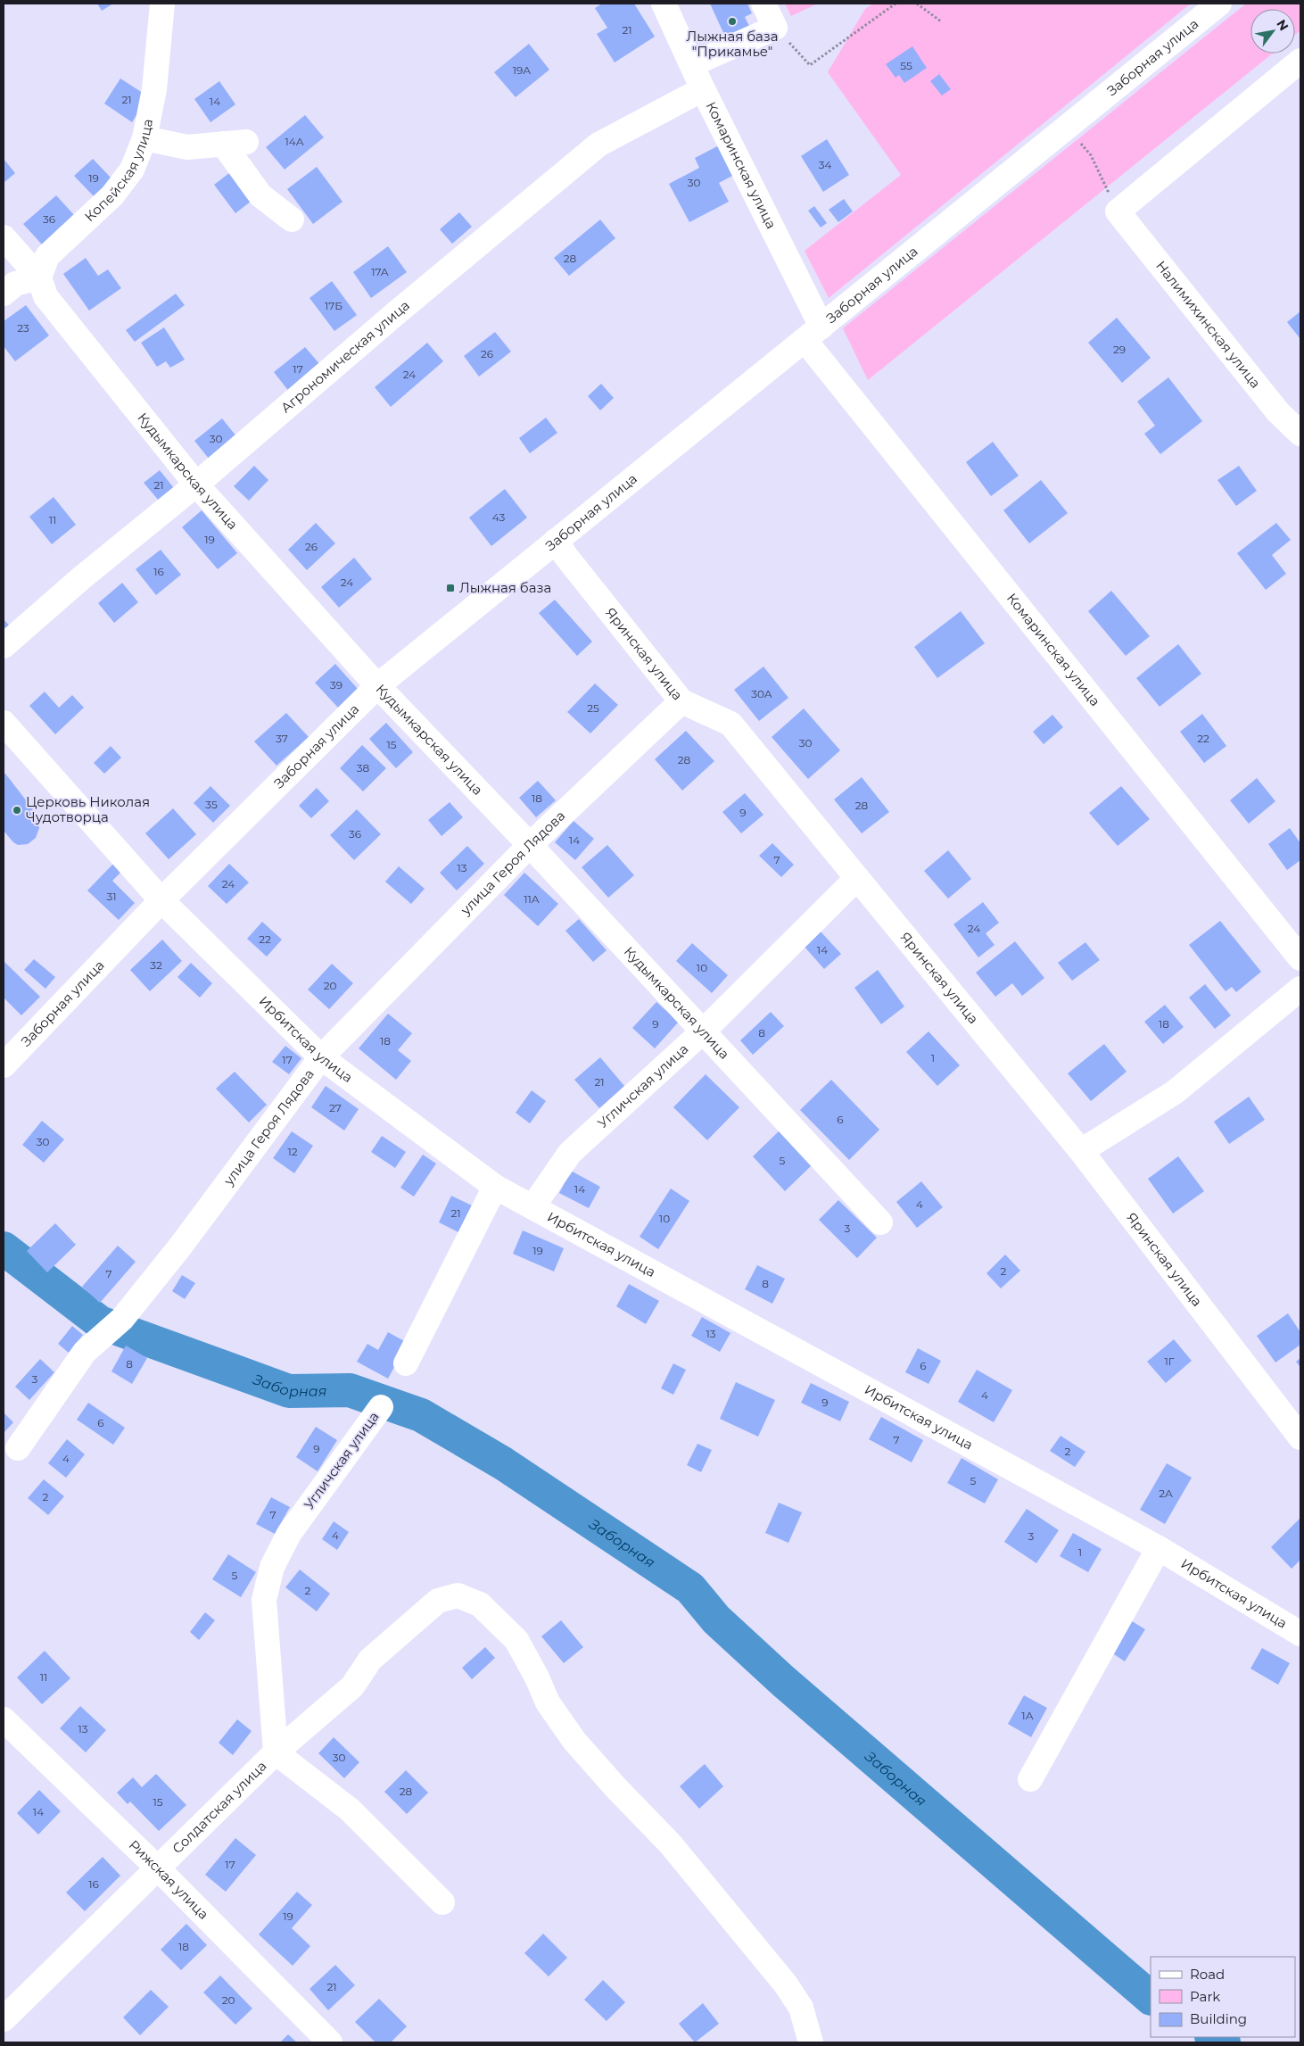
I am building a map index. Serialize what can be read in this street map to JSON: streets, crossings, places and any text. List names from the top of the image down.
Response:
{
  "streets": {
    "street": [
      "Заборная улица",
      "Комаринская улица",
      "Копейская улица",
      "Налимихинская улица",
      "Агрономическая улица",
      "Кудымкарская улица",
      "Яринская улица",
      "улица Героя Лядова",
      "Ирбитская улица",
      "Угличская улица",
      "Солдатская улица",
      "Рижская улица"
    ]
  },
  "crossings": [
    ["Заборная улица", "Комаринская улица"],
    ["Заборная улица", "Кудымкарская улица"],
    ["Заборная улица", "Яринская улица"],
    ["Заборная улица", "Ирбитская улица"],
    ["Комаринская улица", "Агрономическая улица"],
    ["Копейская улица", "Кудымкарская улица"],
    ["Агрономическая улица", "Кудымкарская улица"],
    ["Кудымкарская улица", "улица Героя Лядова"],
    ["Кудымкарская улица", "Угличская улица"],
    ["Яринская улица", "улица Героя Лядова"],
    ["Яринская улица", "Угличская улица"],
    ["улица Героя Лядова", "Ирбитская улица"],
    ["Ирбитская улица", "Угличская улица"],
    ["Угличская улица", "Солдатская улица"],
    ["Солдатская улица", "Рижская улица"]
  ],
  "water": ["Заборная"],
  "places": {
    "other": ["Лыжная база \"Прикамье\"", "Церковь Николая Чудотворца"],
    "transit": ["Лыжная база"]
  },
  "house_numbers": [
    "21",
    "55",
    "19А",
    "21",
    "14",
    "14А",
    "34",
    "19",
    "30",
    "36",
    "28",
    "17А",
    "17Б",
    "23",
    "29",
    "26",
    "17",
    "24",
    "30",
    "21",
    "43",
    "11",
    "19",
    "26",
    "16",
    "24",
    "39",
    "30А",
    "25",
    "37",
    "22",
    "30",
    "15",
    "28",
    "38",
    "18",
    "35",
    "28",
    "9",
    "36",
    "14",
    "7",
    "13",
    "24",
    "31",
    "11А",
    "24",
    "22",
    "14",
    "32",
    "10",
    "20",
    "9",
    "18",
    "8",
    "18",
    "1",
    "17",
    "21",
    "27",
    "6",
    "30",
    "12",
    "5",
    "14",
    "4",
    "21",
    "10",
    "3",
    "19",
    "2",
    "7",
    "8",
    "13",
    "1Г",
    "8",
    "6",
    "3",
    "4",
    "9",
    "6",
    "7",
    "9",
    "2",
    "4",
    "5",
    "2А",
    "2",
    "7",
    "4",
    "3",
    "1",
    "5",
    "2",
    "11",
    "1А",
    "13",
    "30",
    "28",
    "15",
    "14",
    "17",
    "16",
    "19",
    "18",
    "21",
    "20"
  ],
  "legend": ["Road", "Park", "Building"],
  "north": "top right"
}
